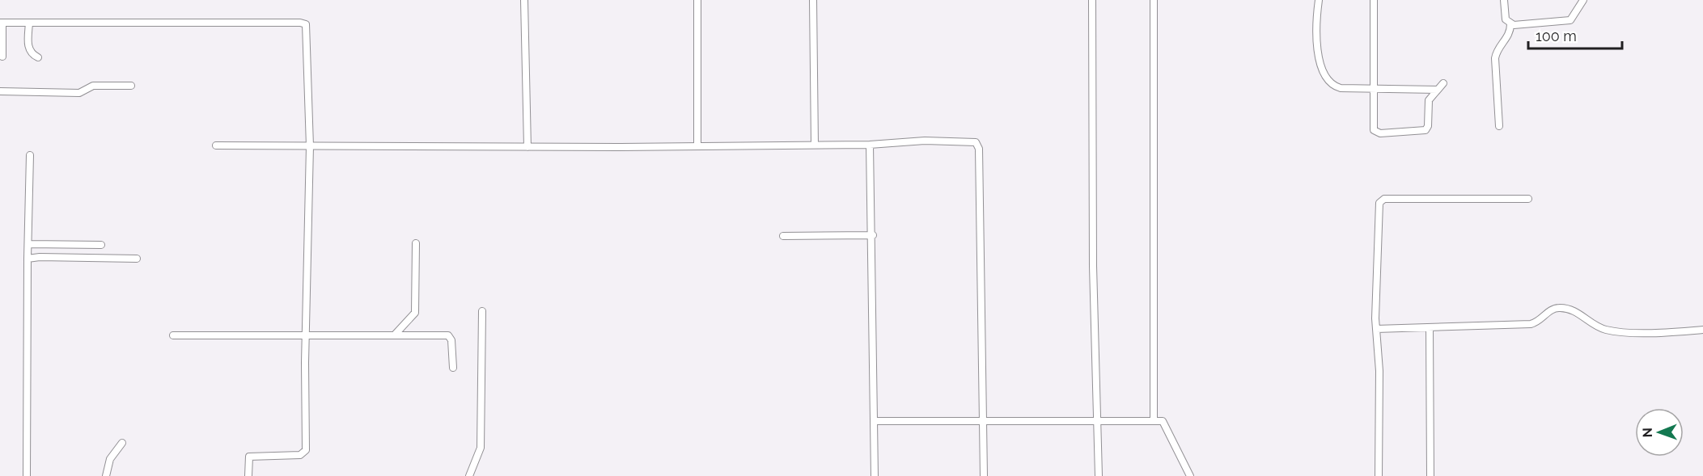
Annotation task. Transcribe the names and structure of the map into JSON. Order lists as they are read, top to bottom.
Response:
{
  "scale_bar": "100 m",
  "north": "left"
}
